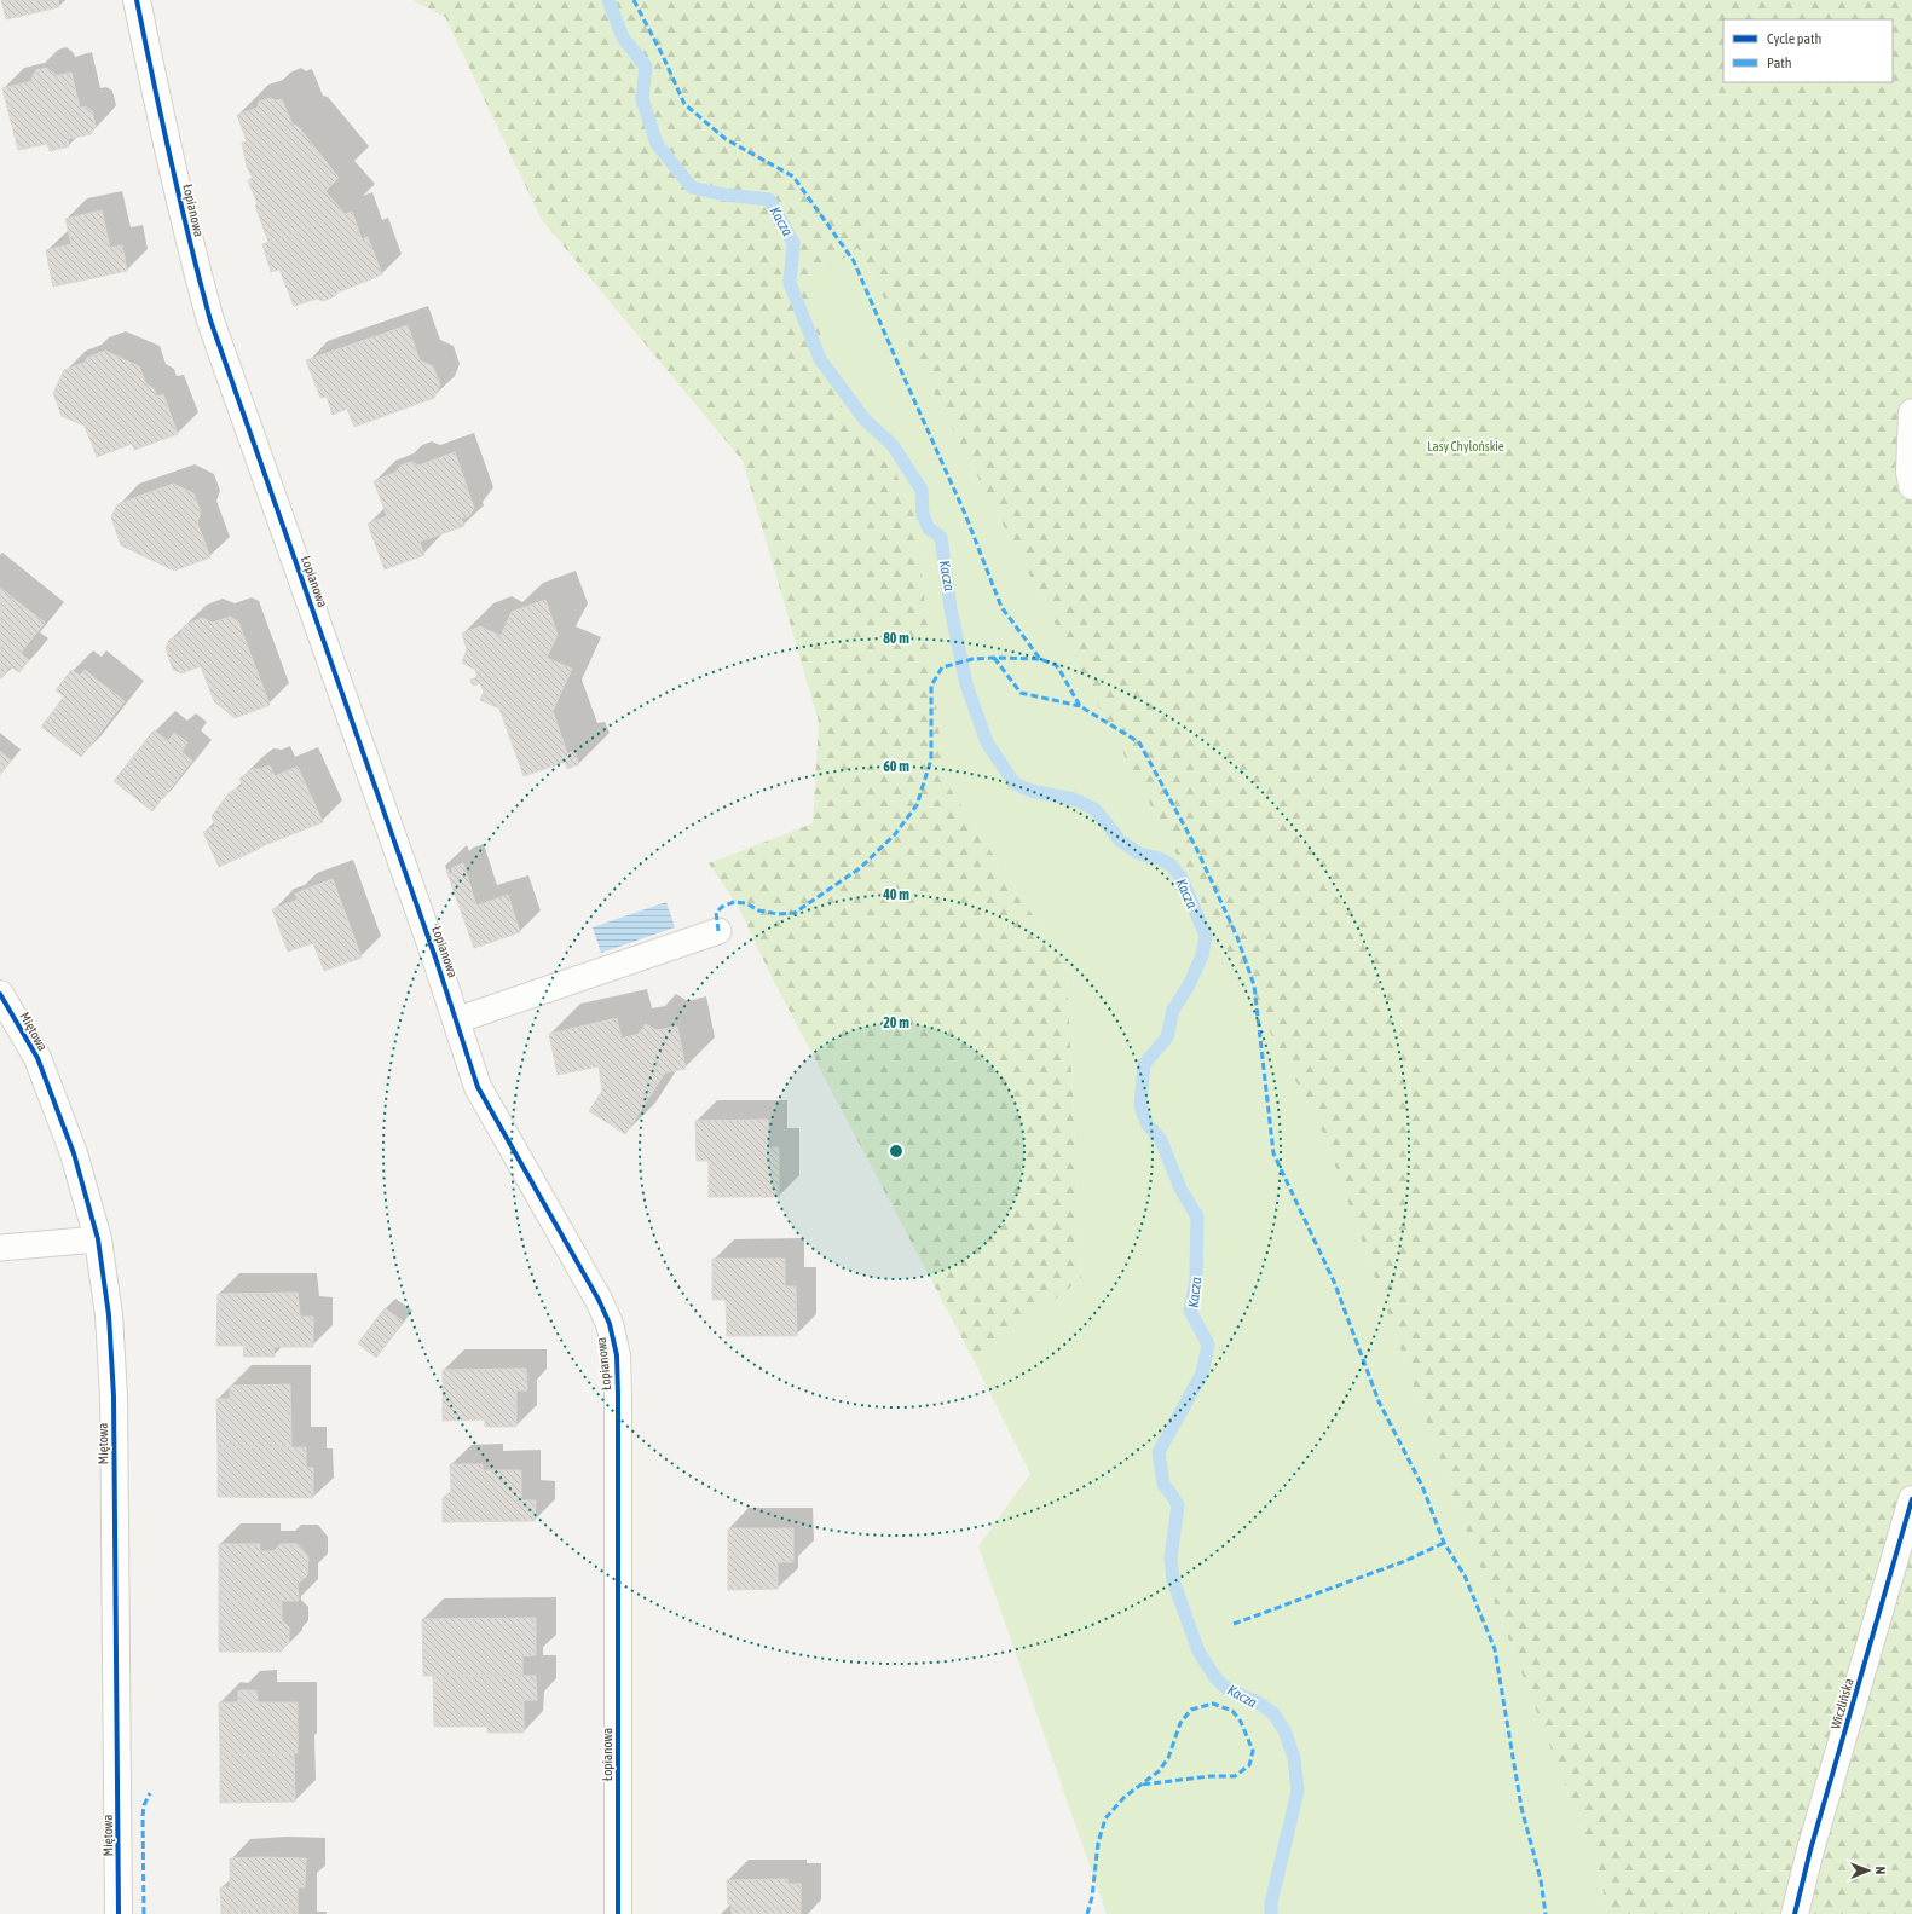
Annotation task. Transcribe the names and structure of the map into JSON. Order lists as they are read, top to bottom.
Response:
{
  "streets": {
    "street": ["Łopianowa", "Miętowa", "Wiczlińska"]
  },
  "water": ["Kacza"],
  "parks": ["Lasy Chylońskie"],
  "legend": ["Cycle path", "Path"],
  "north": "right",
  "rings": [
    "80 m",
    "60 m",
    "40 m",
    "20 m"
  ]
}
